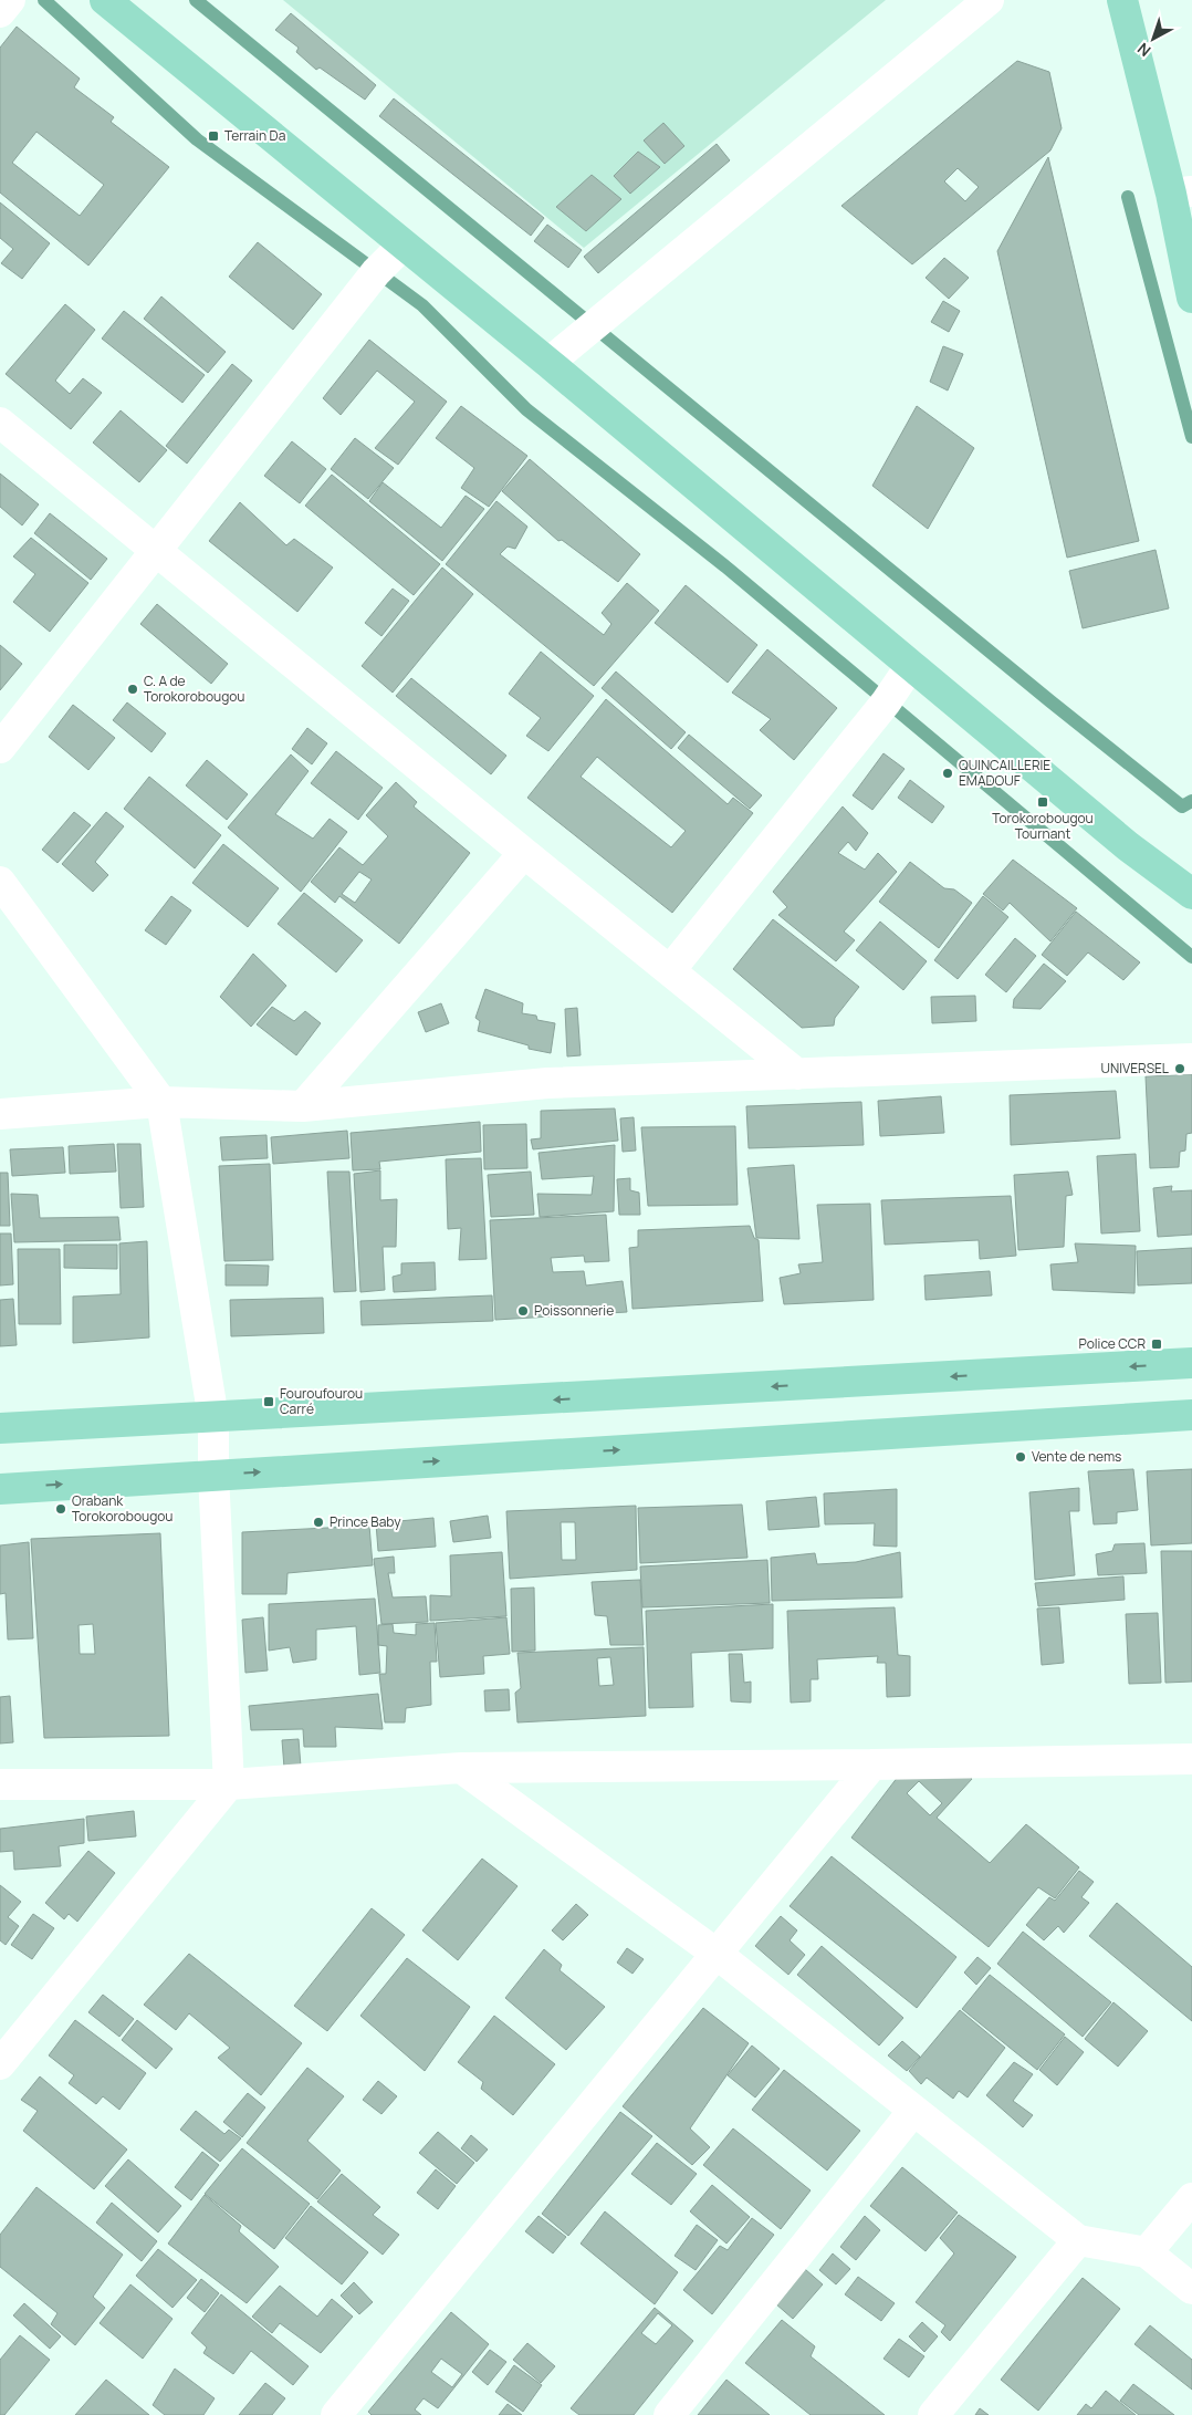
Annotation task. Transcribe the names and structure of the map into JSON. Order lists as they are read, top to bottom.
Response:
{
  "places": {
    "transit": [
      "Terrain Da",
      "Torokorobougou Tournant",
      "Police CCR",
      "Fouroufourou Carré"
    ],
    "other": [
      "C. A de Torokorobougou",
      "QUINCAILLERIE EMADOUF",
      "UNIVERSEL",
      "Poissonnerie",
      "Vente de nems",
      "Orabank Torokorobougou",
      "Prince Baby"
    ]
  },
  "north": "bottom left"
}
